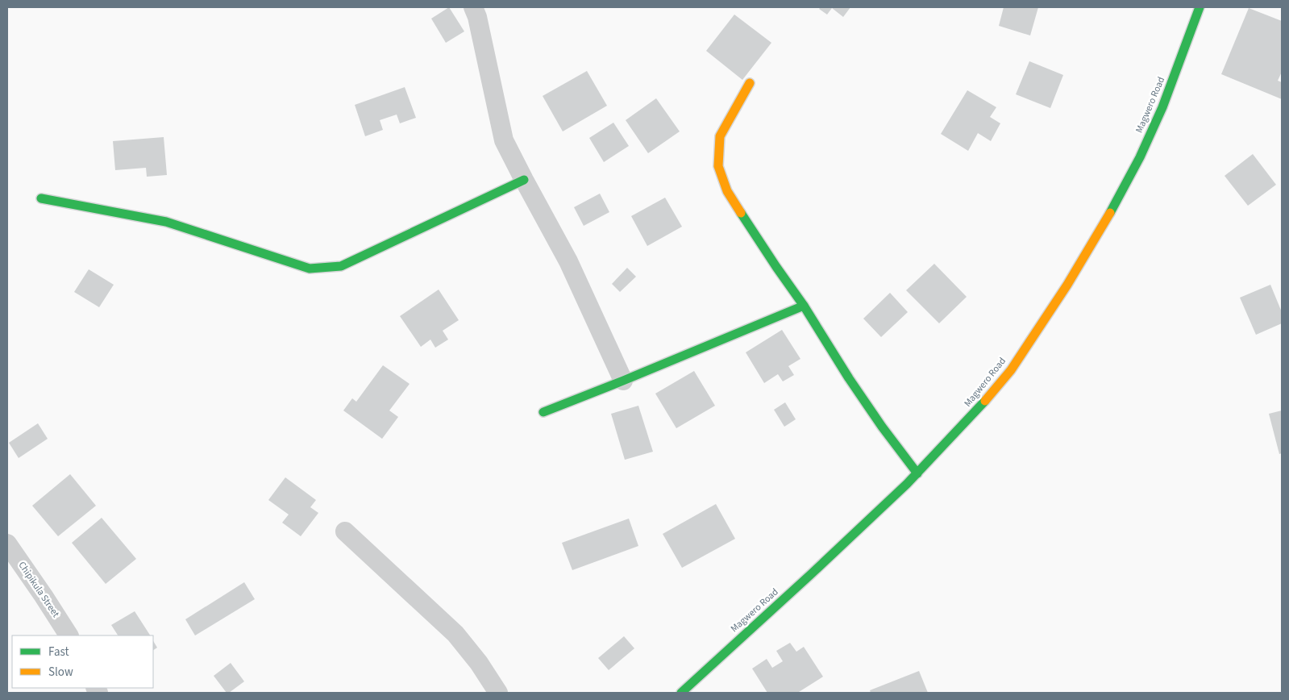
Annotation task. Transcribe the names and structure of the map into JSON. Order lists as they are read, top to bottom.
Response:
{
  "streets": {
    "street": ["Magwero Road", "Chipikula Street"]
  },
  "legend": ["Fast", "Slow"]
}
